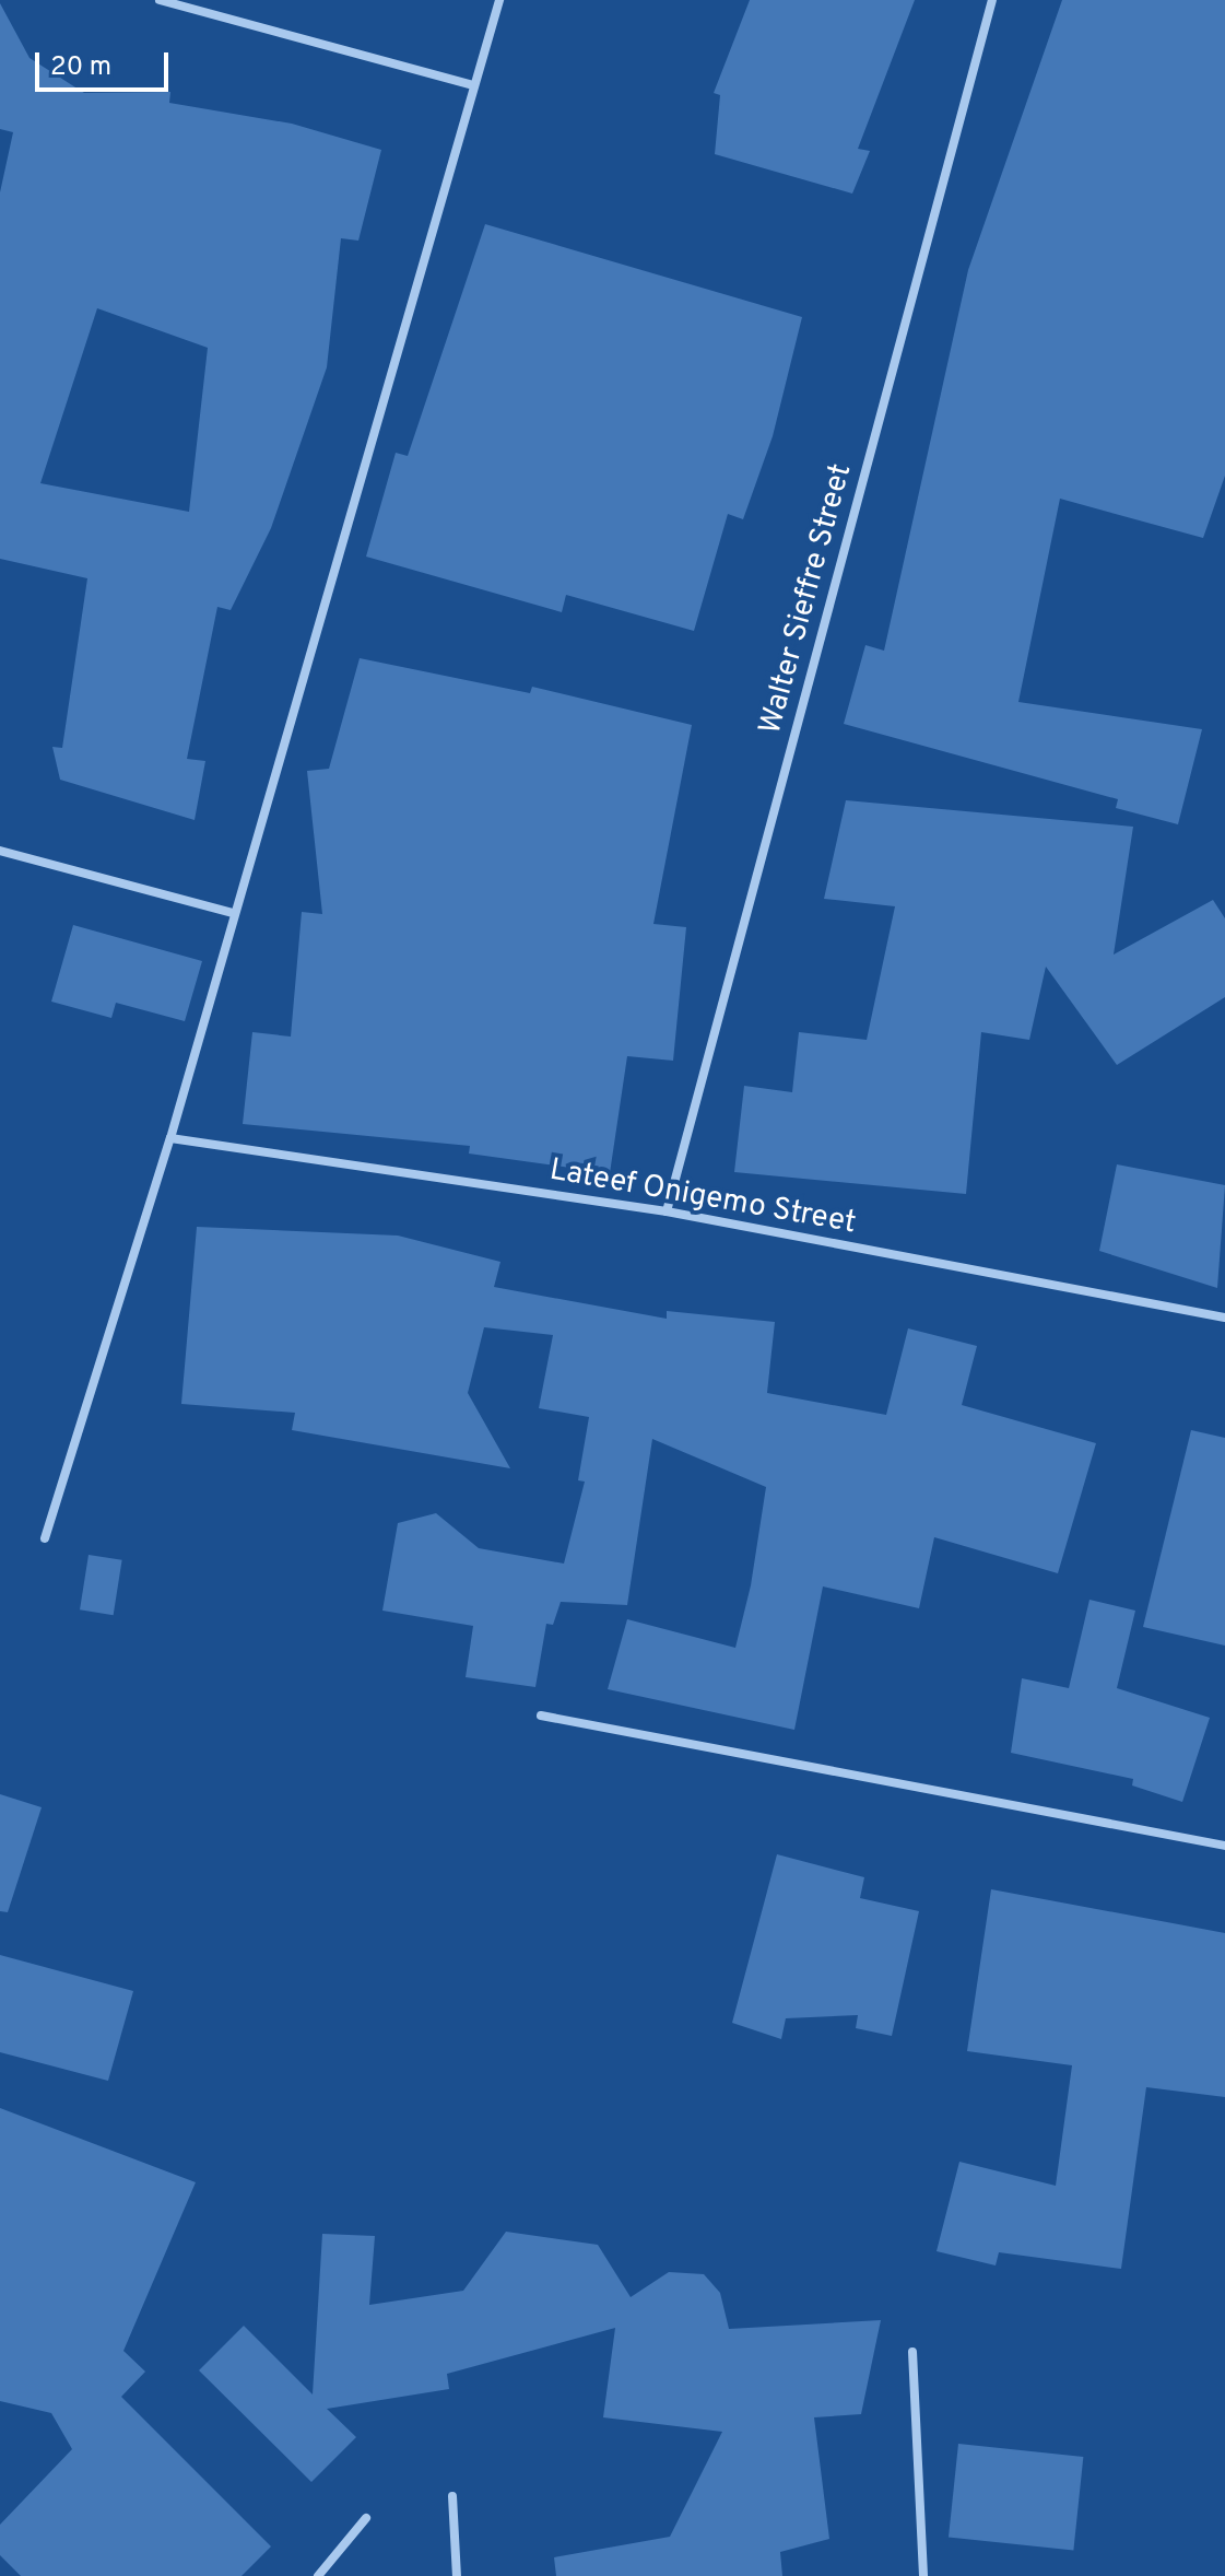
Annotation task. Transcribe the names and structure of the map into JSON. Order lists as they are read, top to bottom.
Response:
{
  "streets": {
    "street": ["Walter Sieffre Street", "Lateef Onigemo Street"]
  },
  "crossings": [
    ["Walter Sieffre Street", "Lateef Onigemo Street"]
  ],
  "scale_bar": "20 m"
}
